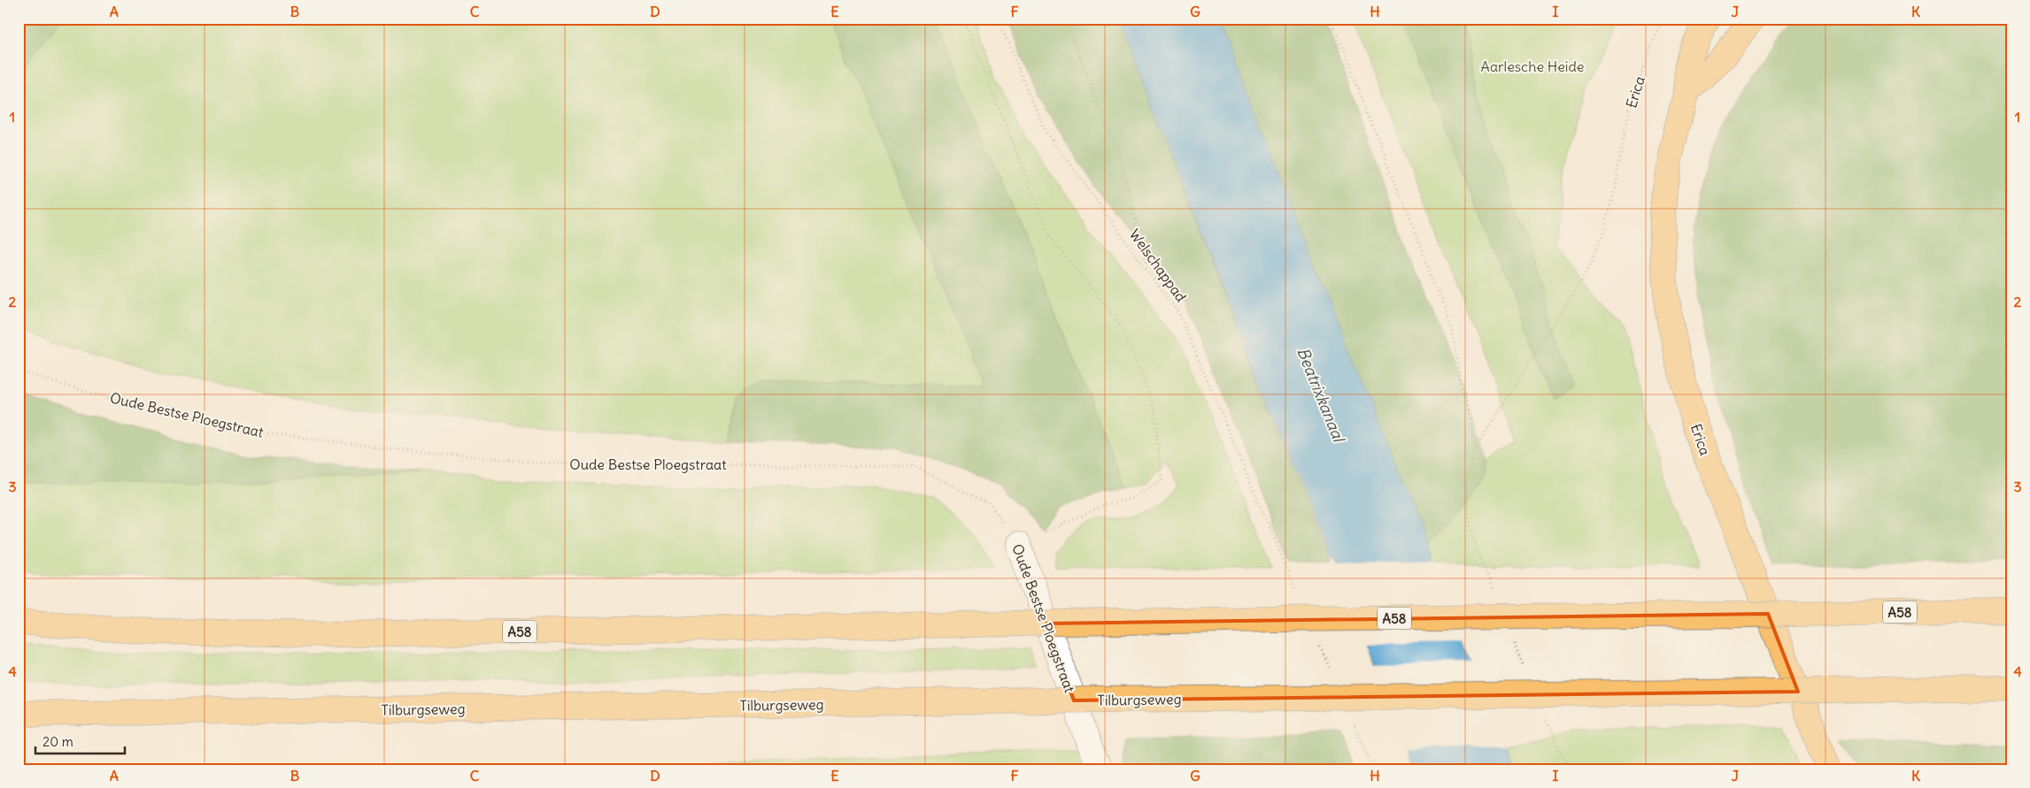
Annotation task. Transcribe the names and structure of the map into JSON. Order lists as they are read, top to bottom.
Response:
{
  "streets": {
    "main road": ["Erica", "A58", "Tilburgseweg"],
    "street": ["Oude Bestse Ploegstraat"],
    "path": ["Welschappad"]
  },
  "water": ["Beatrixkanaal"],
  "parks": ["Aarlesche Heide"],
  "scale_bar": "20 m",
  "grid": {
    "columns": [
      "A",
      "B",
      "C",
      "D",
      "E",
      "F",
      "G",
      "H",
      "I",
      "J",
      "K"
    ],
    "rows": [
      "1",
      "2",
      "3",
      "4"
    ]
  }
}
